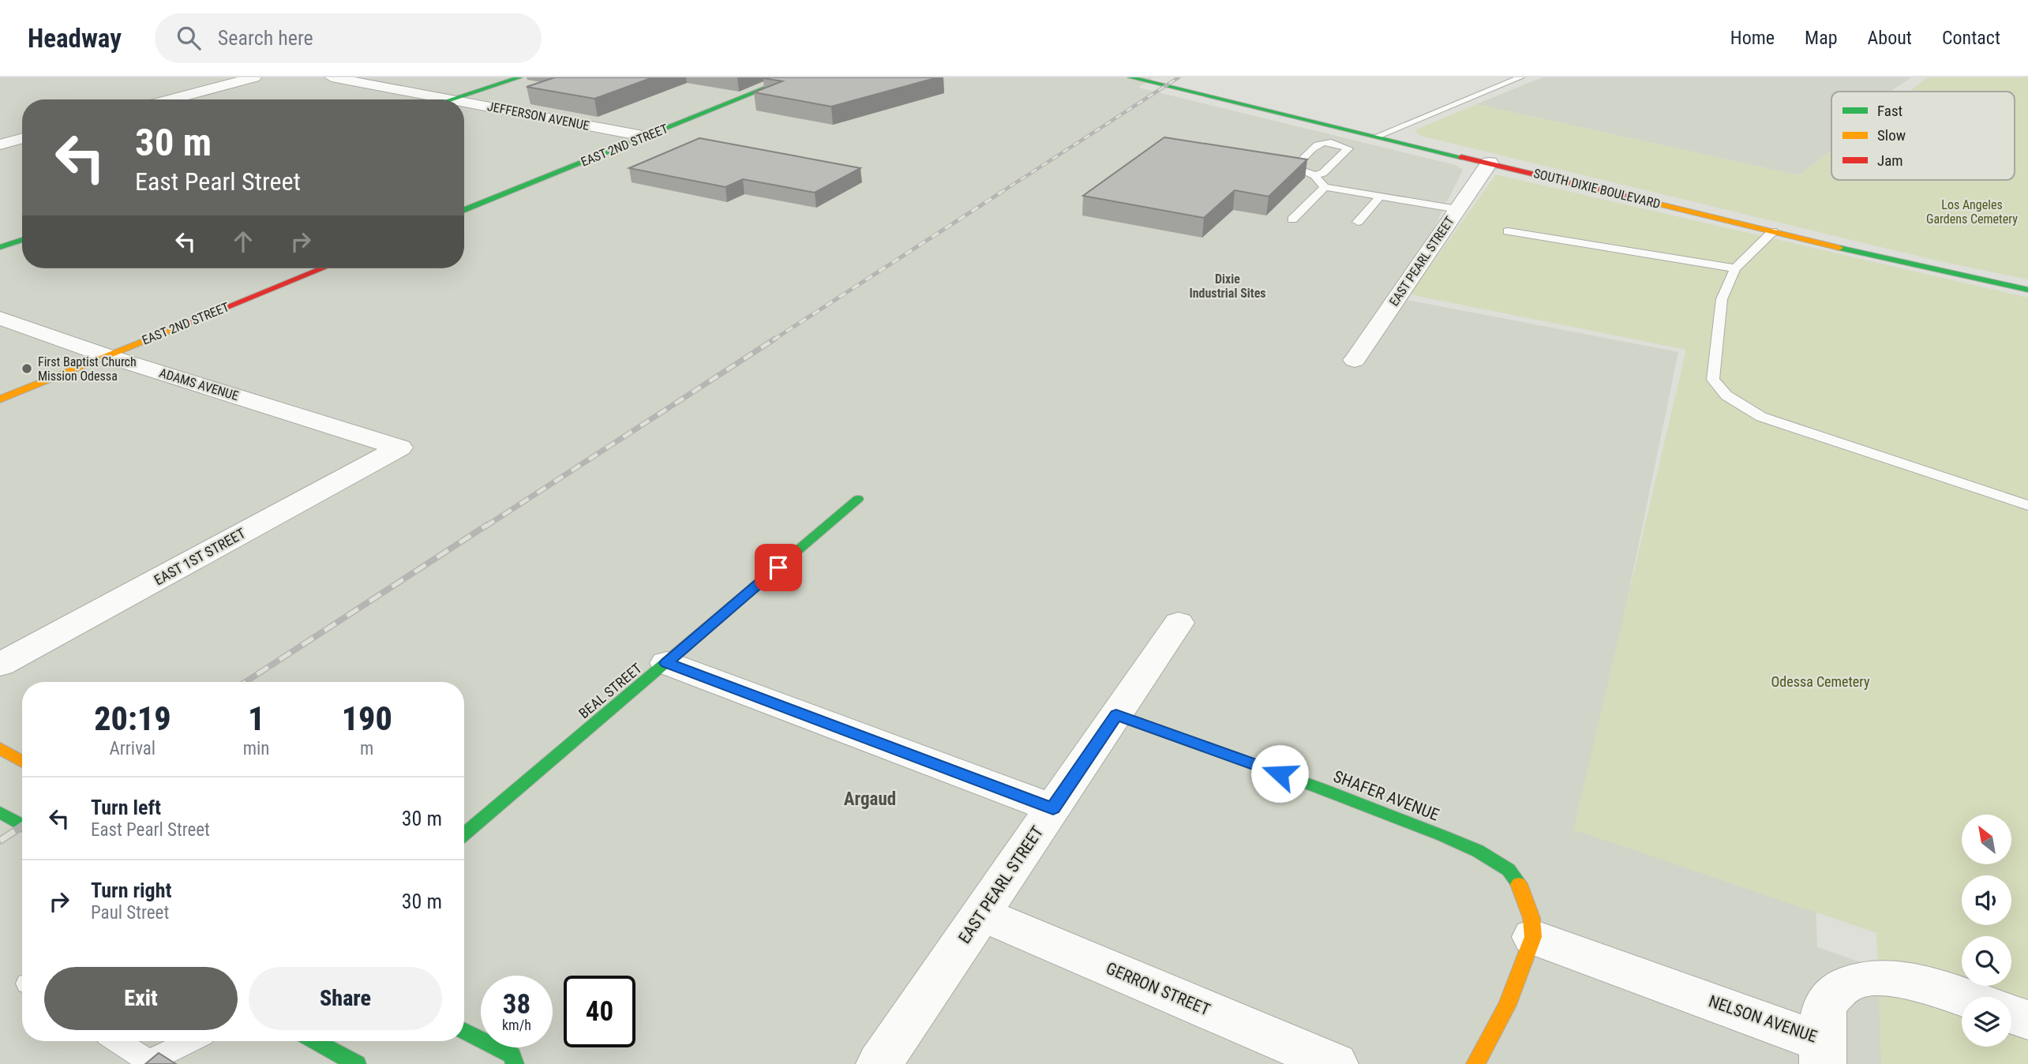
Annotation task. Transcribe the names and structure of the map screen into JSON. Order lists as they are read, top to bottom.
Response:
{
  "streets": {
    "main road": [
      "EAST 2ND STREET",
      "SOUTH DIXIE BOULEVARD",
      "BEAL STREET",
      "SHAFER AVENUE"
    ],
    "street": [
      "JEFFERSON AVENUE",
      "EAST PEARL STREET",
      "ADAMS AVENUE",
      "EAST 1ST STREET",
      "GERRON STREET",
      "NELSON AVENUE"
    ]
  },
  "crossings": [
    ["JEFFERSON AVENUE", "EAST 2ND STREET"],
    ["EAST 2ND STREET", "ADAMS AVENUE"],
    ["SOUTH DIXIE BOULEVARD", "EAST PEARL STREET"],
    ["EAST PEARL STREET", "SHAFER AVENUE"],
    ["EAST PEARL STREET", "GERRON STREET"],
    ["ADAMS AVENUE", "EAST 1ST STREET"],
    ["SHAFER AVENUE", "NELSON AVENUE"]
  ],
  "districts": ["Dixie Industrial Sites", "Argaud"],
  "parks": ["Los Angeles Gardens Cemetery", "Odessa Cemetery"],
  "places": ["First Baptist Church Mission Odessa"],
  "legend": ["Fast", "Slow", "Jam"],
  "north": "top left",
  "page": {
    "header": "Headway",
    "search": "Search here",
    "nav": [
      "Home",
      "Map",
      "About",
      "Contact"
    ],
    "turn": ["30 m", "East Pearl Street"],
    "eta": [
      "20:19",
      "Arrival",
      "1",
      "min",
      "190",
      "m"
    ],
    "list": [
      {
        "name": "Turn left",
        "note": "East Pearl Street",
        "value": "30 m"
      },
      {
        "name": "Turn right",
        "note": "Paul Street",
        "value": "30 m"
      }
    ],
    "buttons": ["Exit", "Share"],
    "speed": "38 km/h",
    "limit": "40"
  }
}
